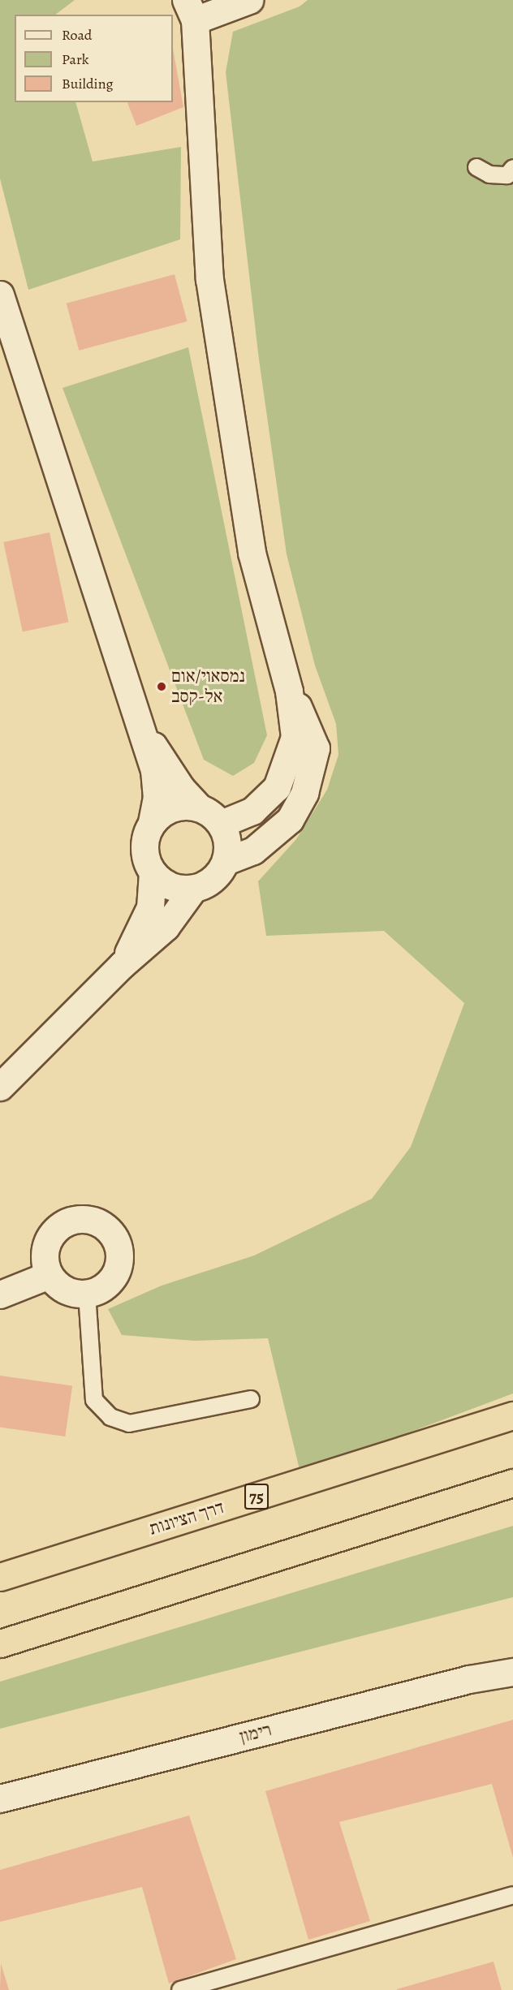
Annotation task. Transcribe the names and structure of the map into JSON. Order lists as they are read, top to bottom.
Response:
{
  "streets": {
    "highway": ["75", "דרך הציונות"],
    "street": ["רימון"]
  },
  "places": ["נמסאוי/אום אל-קסב"],
  "legend": ["Road", "Park", "Building"]
}
